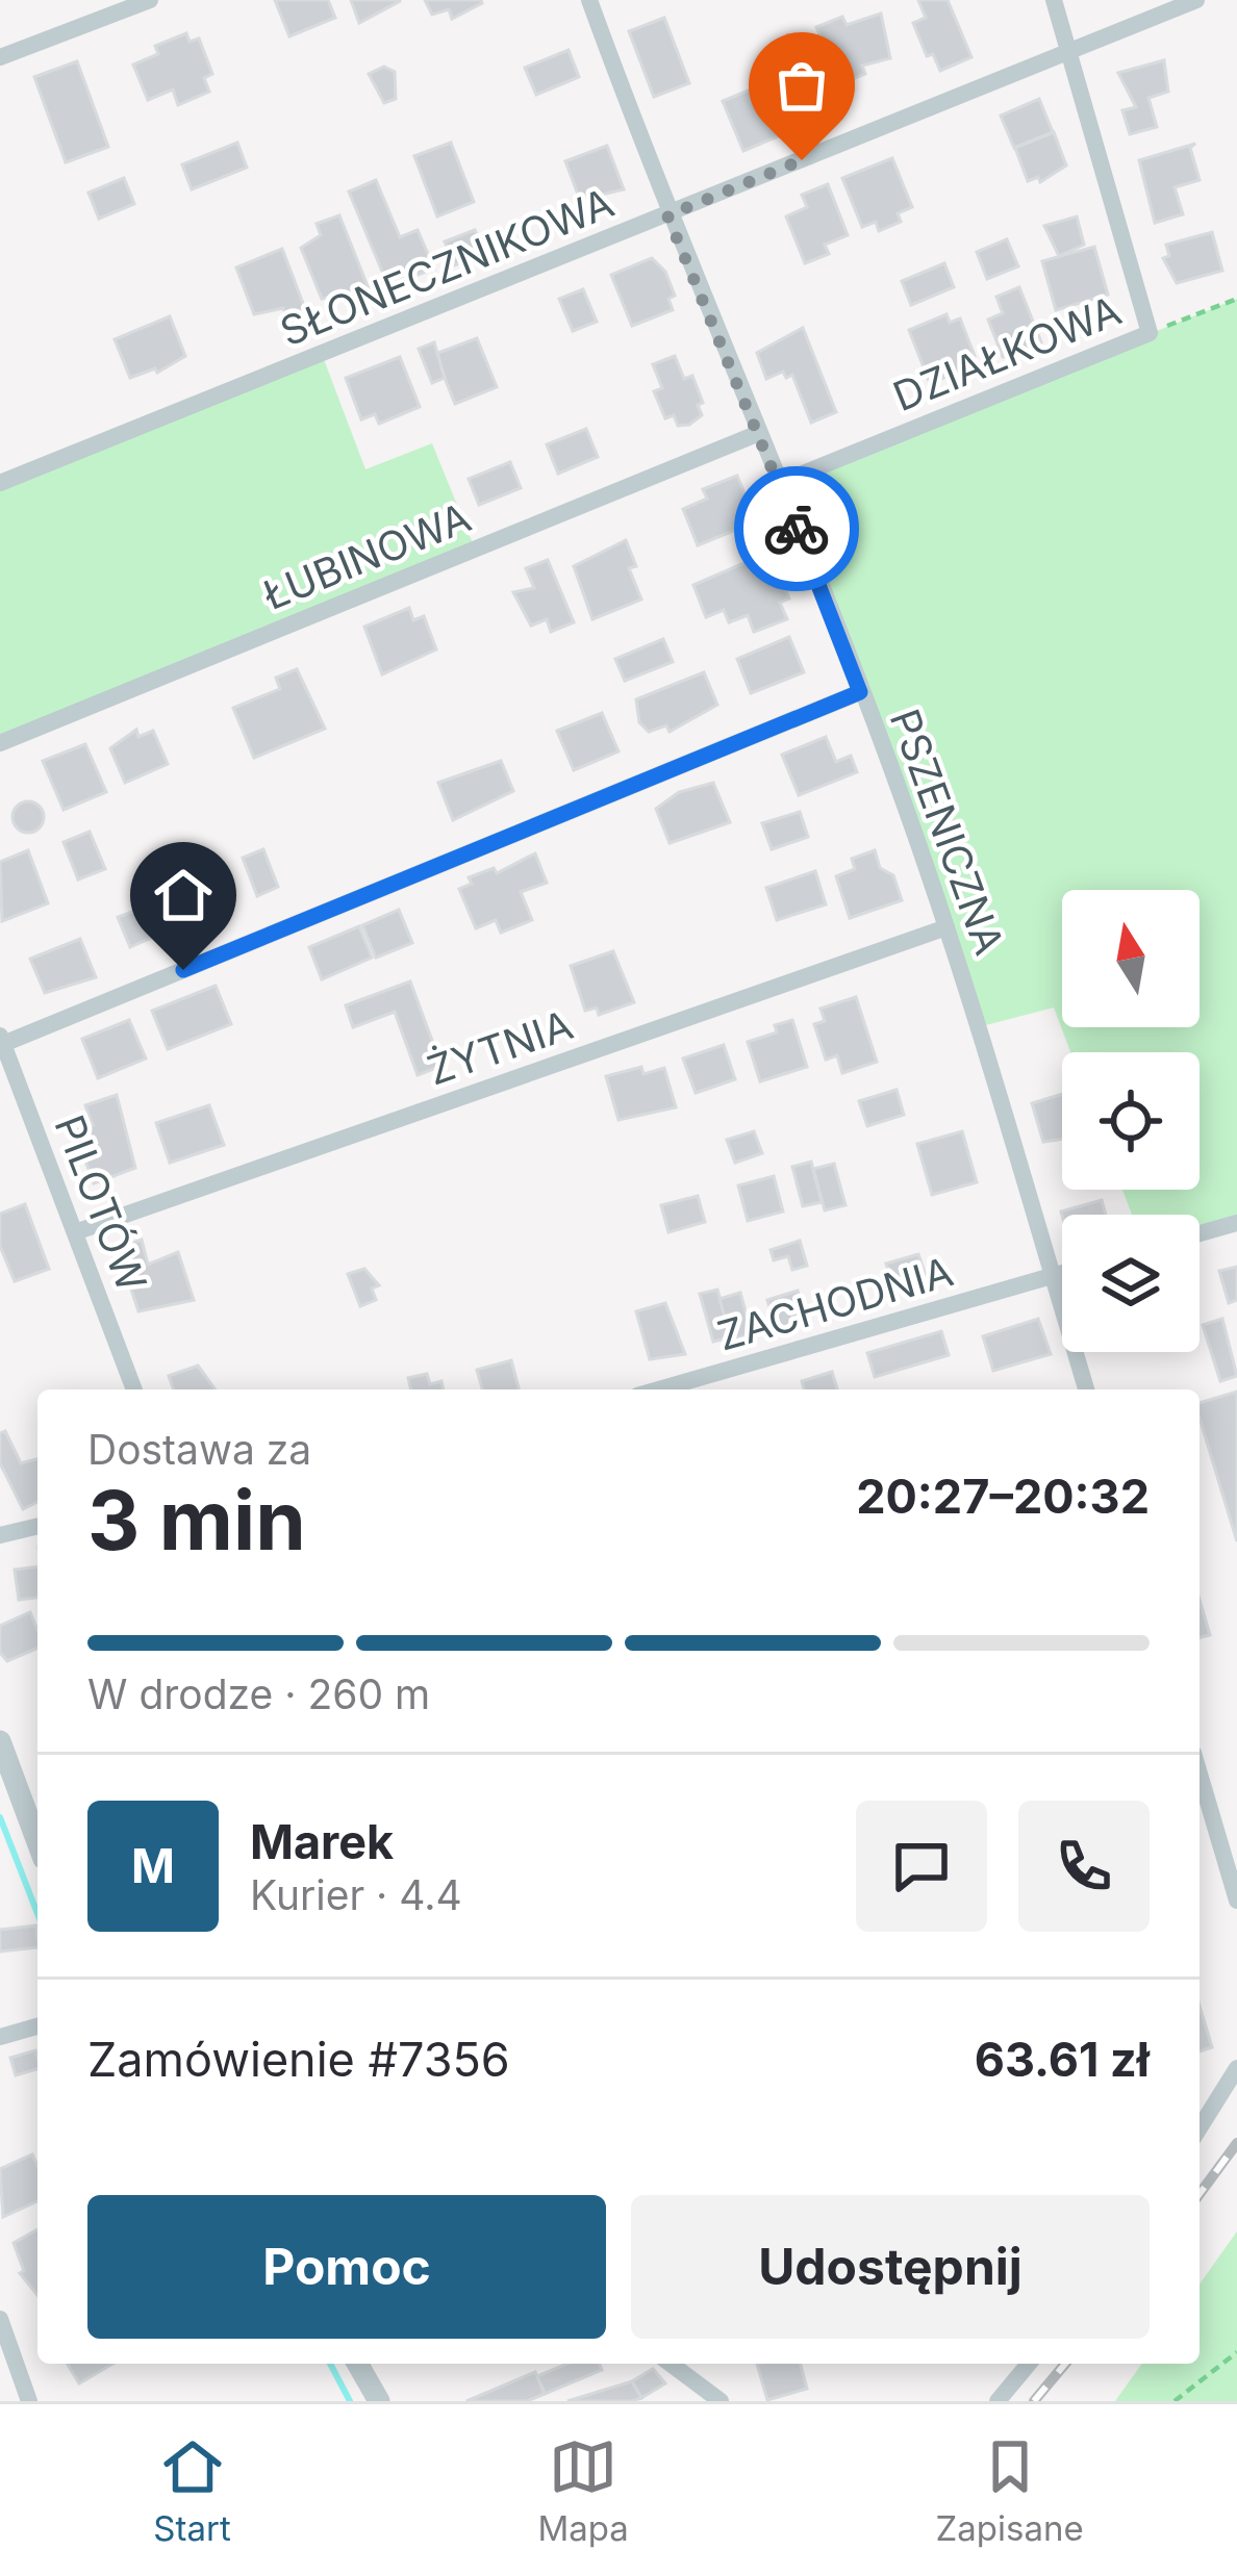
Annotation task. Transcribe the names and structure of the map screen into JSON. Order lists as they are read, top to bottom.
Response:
{
  "streets": {
    "street": [
      "SŁONECZNIKOWA",
      "DZIAŁKOWA",
      "ŁUBINOWA",
      "PSZENICZNA",
      "ŻYTNIA",
      "PILOTÓW",
      "ZACHODNIA"
    ]
  },
  "crossings": [
    ["SŁONECZNIKOWA", "DZIAŁKOWA"],
    ["SŁONECZNIKOWA", "PSZENICZNA"],
    ["DZIAŁKOWA", "PSZENICZNA"],
    ["ŁUBINOWA", "PSZENICZNA"],
    ["PSZENICZNA", "ŻYTNIA"],
    ["PSZENICZNA", "ZACHODNIA"],
    ["ŻYTNIA", "PILOTÓW"]
  ],
  "north": "top",
  "page": {
    "heading": ["3 min", "Dostawa za", "20:27–20:32"],
    "panel": [
      "Marek",
      "Kurier · 4.4",
      "Zamówienie #7356",
      "63.61 zł"
    ],
    "bar": "W drodze · 260 m",
    "round": "M",
    "buttons": ["Pomoc", "Udostępnij"],
    "tabs": ["Start", "Mapa", "Zapisane"]
  }
}
